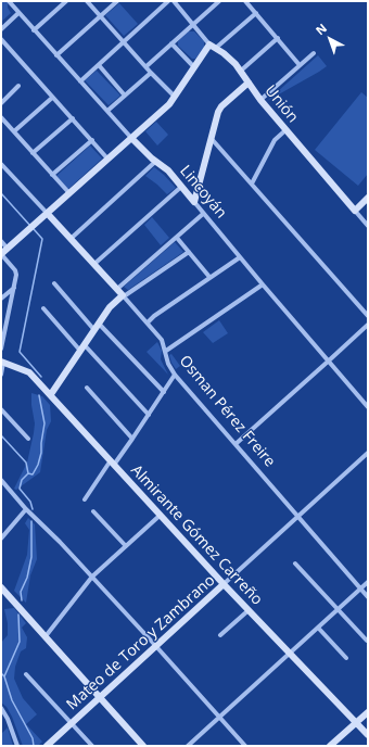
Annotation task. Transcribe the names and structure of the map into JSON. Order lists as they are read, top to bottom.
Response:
{
  "streets": {
    "street": [
      "Unión",
      "Lincoyán",
      "Osman Pérez Freire",
      "Almirante Gómez Carreño",
      "Mateo de Toro y Zambrano"
    ]
  },
  "crossings": [
    ["Osman Pérez Freire", "Mateo de Toro y Zambrano"],
    ["Almirante Gómez Carreño", "Mateo de Toro y Zambrano"]
  ],
  "north": "top left"
}
